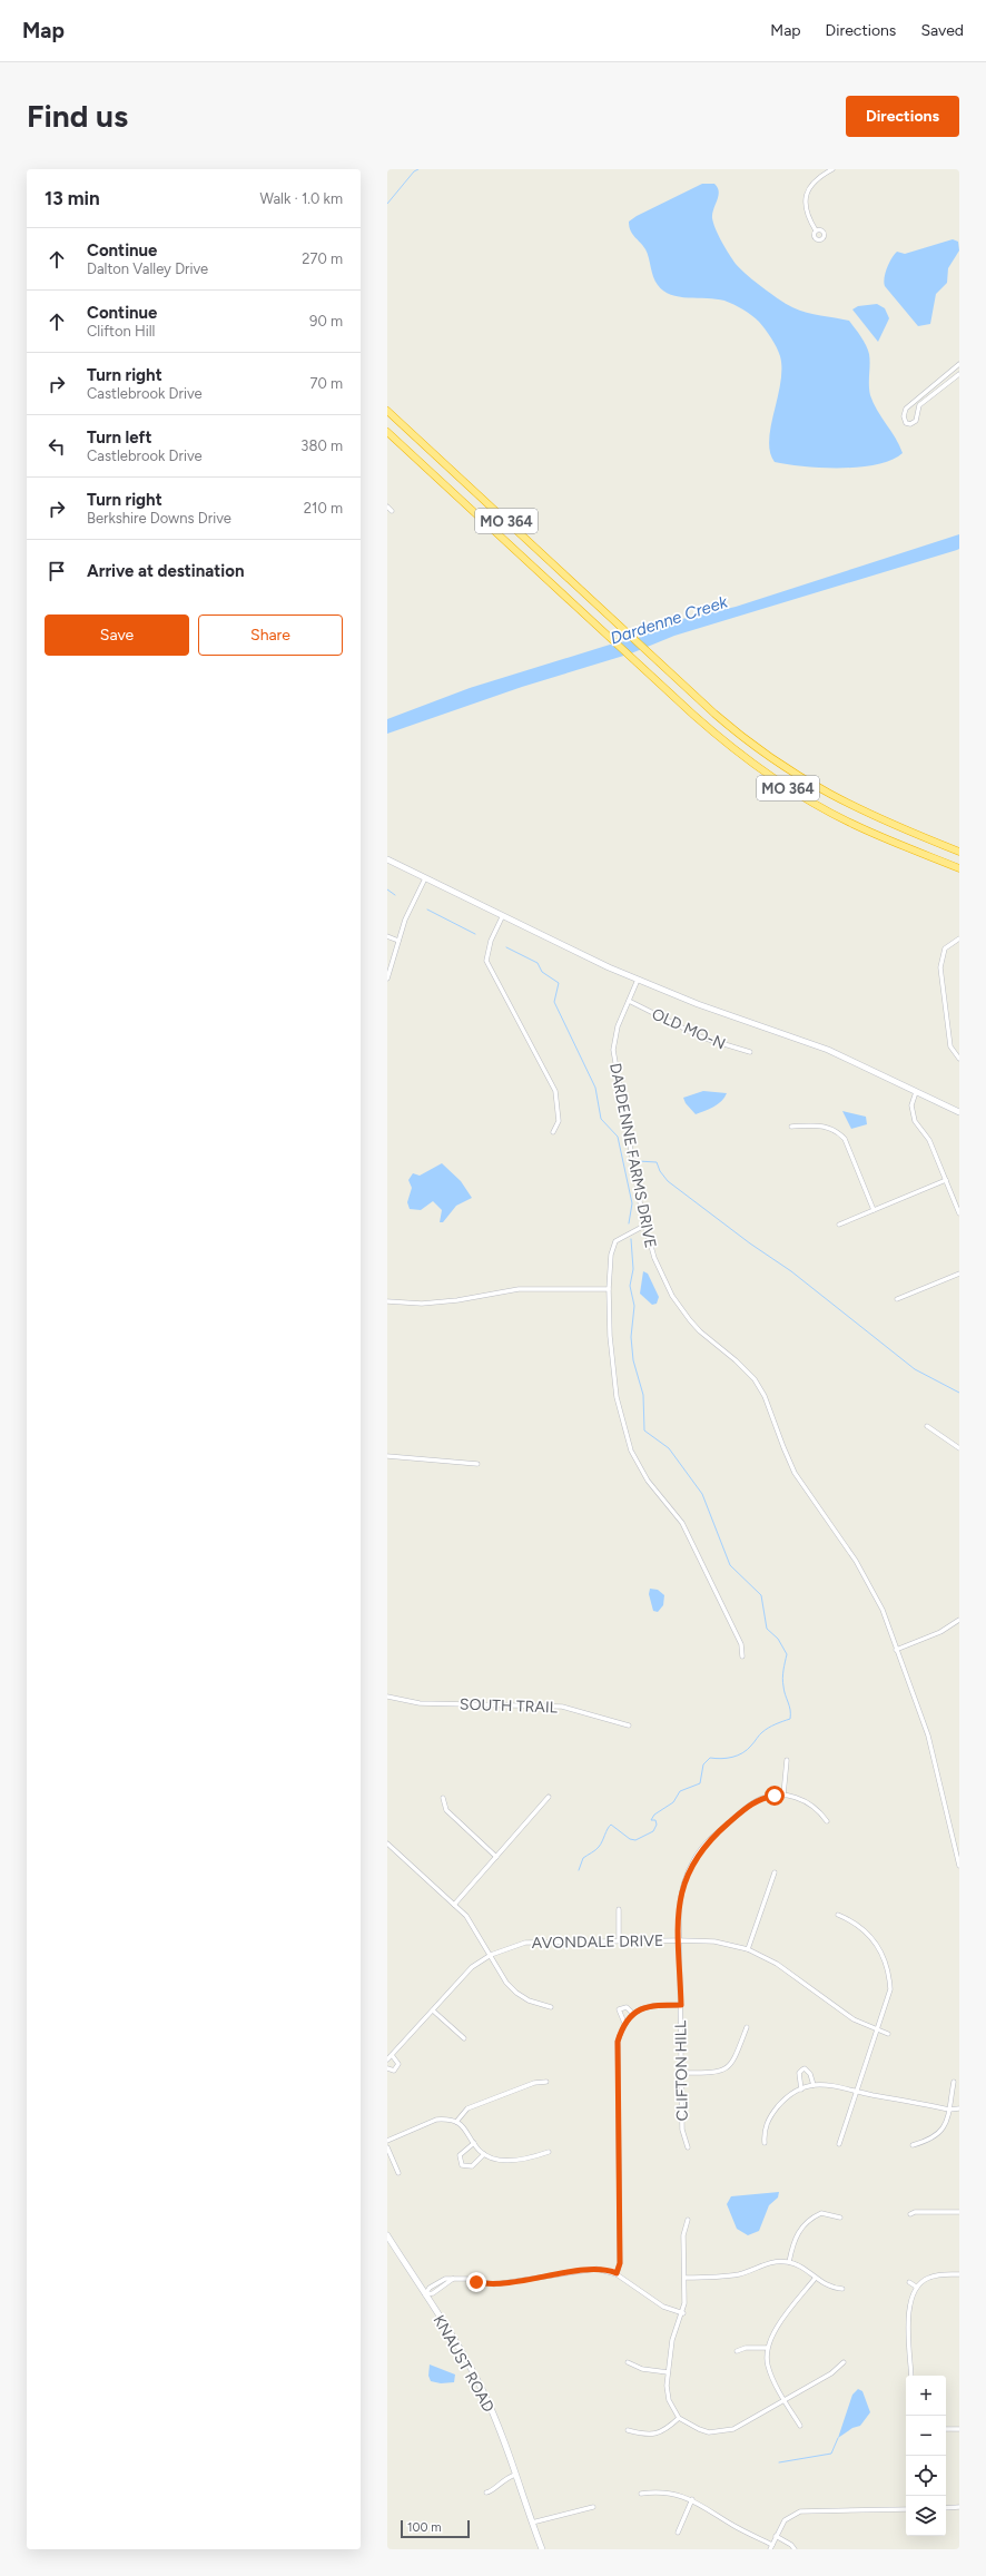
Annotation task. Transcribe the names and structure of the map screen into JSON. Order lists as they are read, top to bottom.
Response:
{
  "streets": {
    "highway": ["MO 364"],
    "main road": ["KNAUST ROAD"],
    "street": [
      "OLD MO-N",
      "DARDENNE FARMS DRIVE",
      "SOUTH TRAIL",
      "AVONDALE DRIVE",
      "CLIFTON HILL"
    ]
  },
  "crossings": [
    ["OLD MO-N", "DARDENNE FARMS DRIVE"],
    ["AVONDALE DRIVE", "CLIFTON HILL"]
  ],
  "water": ["Dardenne Creek"],
  "scale_bar": "100 m",
  "page": {
    "header": "Map",
    "nav": ["Map", "Directions", "Saved"],
    "buttons": [
      "Directions",
      ["Save", "Share"]
    ],
    "title": "Find us",
    "heading": ["13 min", "Walk · 1.0 km"],
    "list": [
      ["Continue", "Dalton Valley Drive", "270 m"],
      ["Continue", "Clifton Hill", "90 m"],
      ["Turn right", "Castlebrook Drive", "70 m"],
      ["Turn left", "Castlebrook Drive", "380 m"],
      ["Turn right", "Berkshire Downs Drive", "210 m"],
      "Arrive at destination"
    ],
    "map_buttons": ["+", "−"],
    "scale": "100 m"
  }
}
